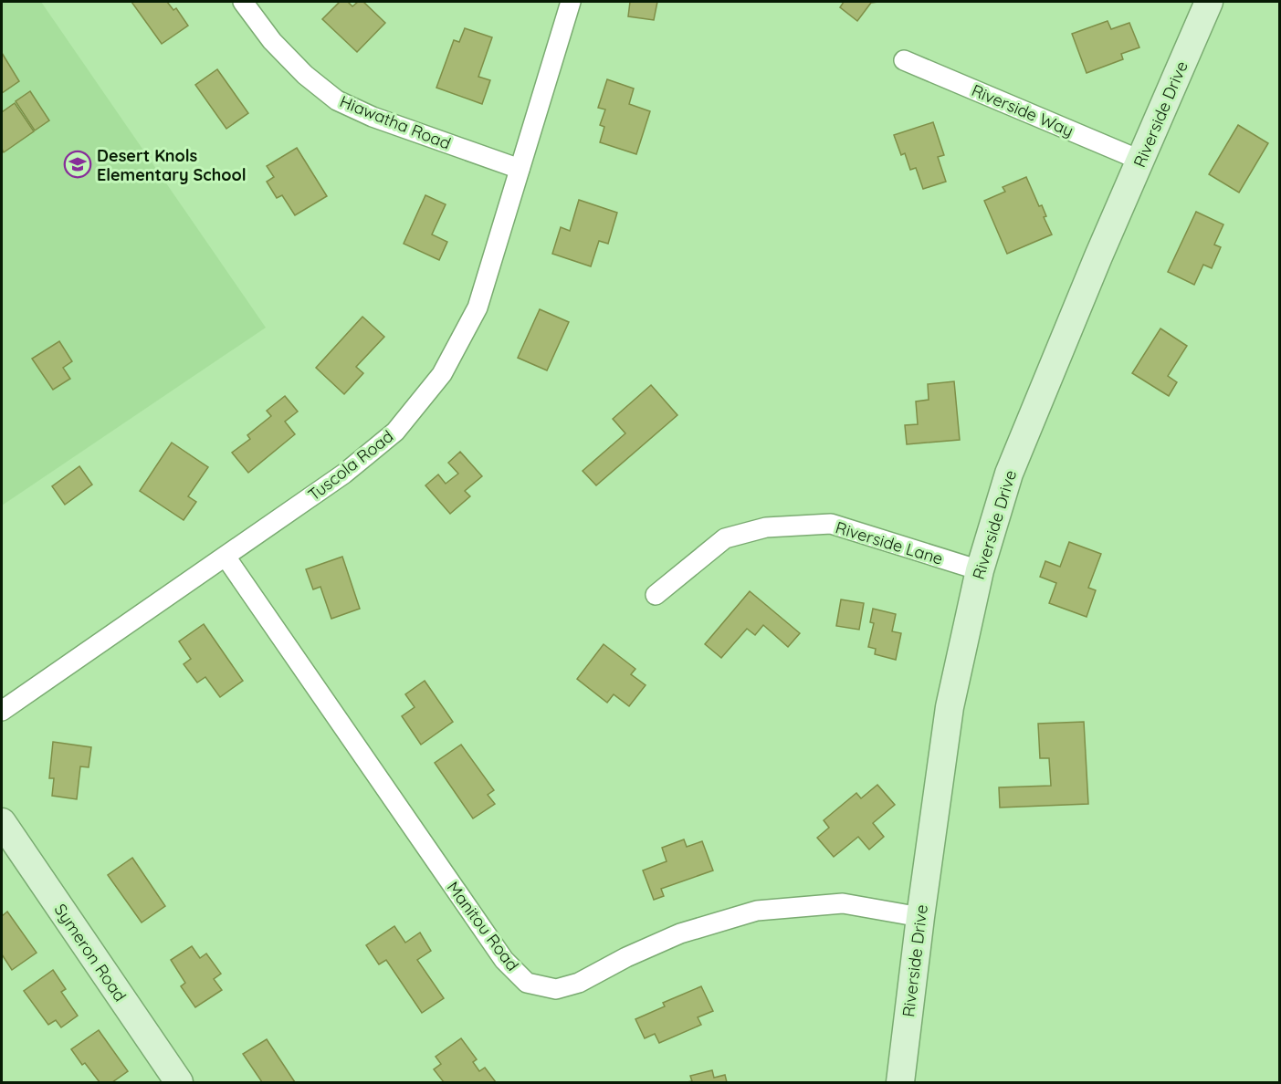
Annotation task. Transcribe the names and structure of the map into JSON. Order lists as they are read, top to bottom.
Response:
{
  "streets": {
    "street": [
      "Riverside Way",
      "Riverside Drive",
      "Hiawatha Road",
      "Tuscola Road",
      "Riverside Lane",
      "Manitou Road",
      "Symeron Road"
    ]
  },
  "crossings": [
    ["Riverside Way", "Riverside Drive"],
    ["Riverside Drive", "Riverside Lane"],
    ["Riverside Drive", "Manitou Road"],
    ["Hiawatha Road", "Tuscola Road"],
    ["Tuscola Road", "Manitou Road"]
  ],
  "places": {
    "school or university": ["Desert Knols Elementary School"]
  }
}
